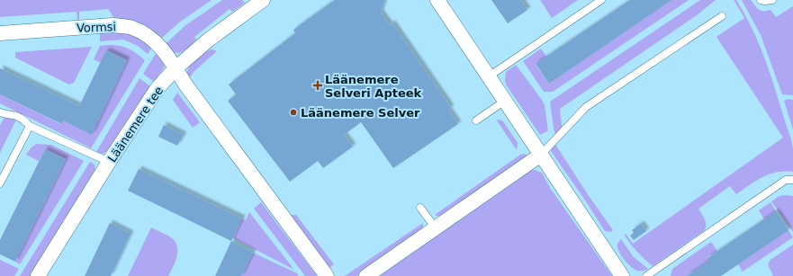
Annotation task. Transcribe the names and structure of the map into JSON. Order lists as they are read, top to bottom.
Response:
{
  "streets": {
    "street": ["Vormsi", "Läänemere tee"]
  },
  "crossings": [
    ["Vormsi", "Läänemere tee"]
  ],
  "places": {
    "health": ["Läänemere Selveri Apteek"],
    "other": ["Läänemere Selver"]
  }
}
